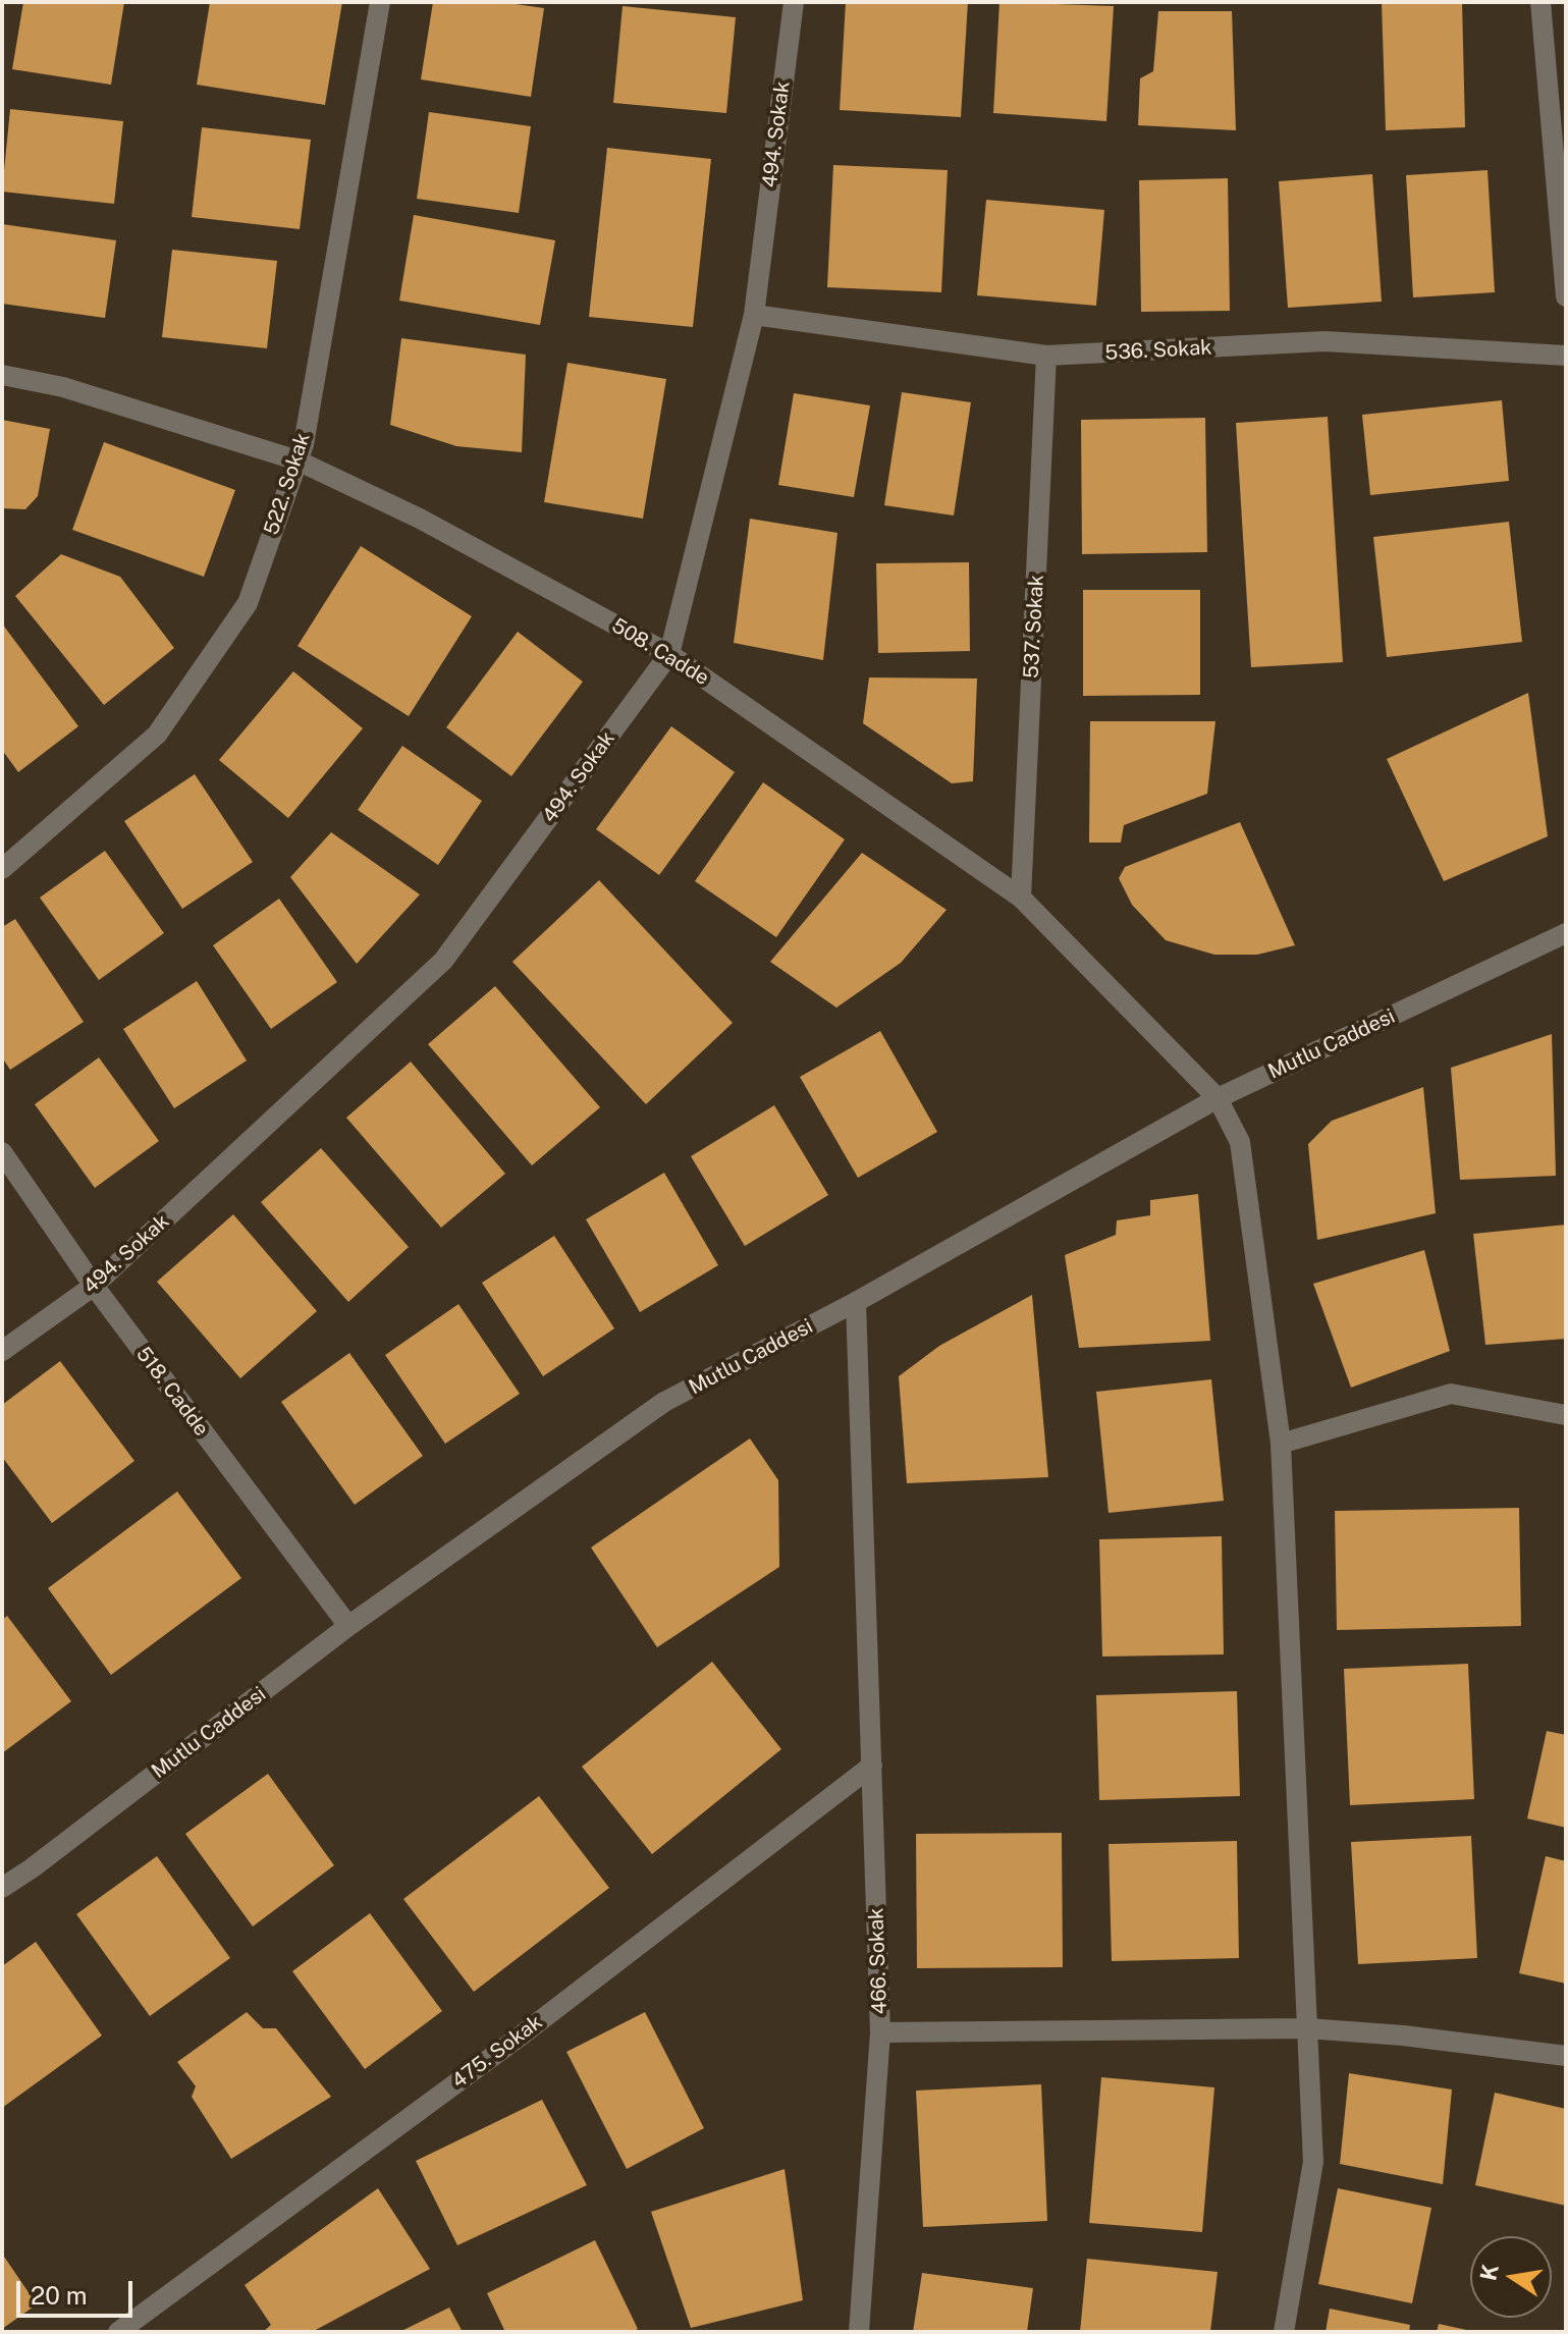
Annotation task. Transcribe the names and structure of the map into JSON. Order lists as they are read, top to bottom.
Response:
{
  "streets": {
    "street": [
      "494. Sokak",
      "536. Sokak",
      "522. Sokak",
      "537. Sokak",
      "508. Cadde",
      "Mutlu Caddesi",
      "518. Cadde",
      "466. Sokak",
      "475. Sokak"
    ]
  },
  "crossings": [
    ["494. Sokak", "536. Sokak"],
    ["494. Sokak", "508. Cadde"],
    ["494. Sokak", "518. Cadde"],
    ["536. Sokak", "537. Sokak"],
    ["522. Sokak", "508. Cadde"],
    ["537. Sokak", "508. Cadde"],
    ["508. Cadde", "Mutlu Caddesi"],
    ["508. Cadde", "466. Sokak"],
    ["Mutlu Caddesi", "518. Cadde"],
    ["Mutlu Caddesi", "466. Sokak"],
    ["466. Sokak", "475. Sokak"]
  ],
  "scale_bar": "20 m",
  "north": "left"
}
